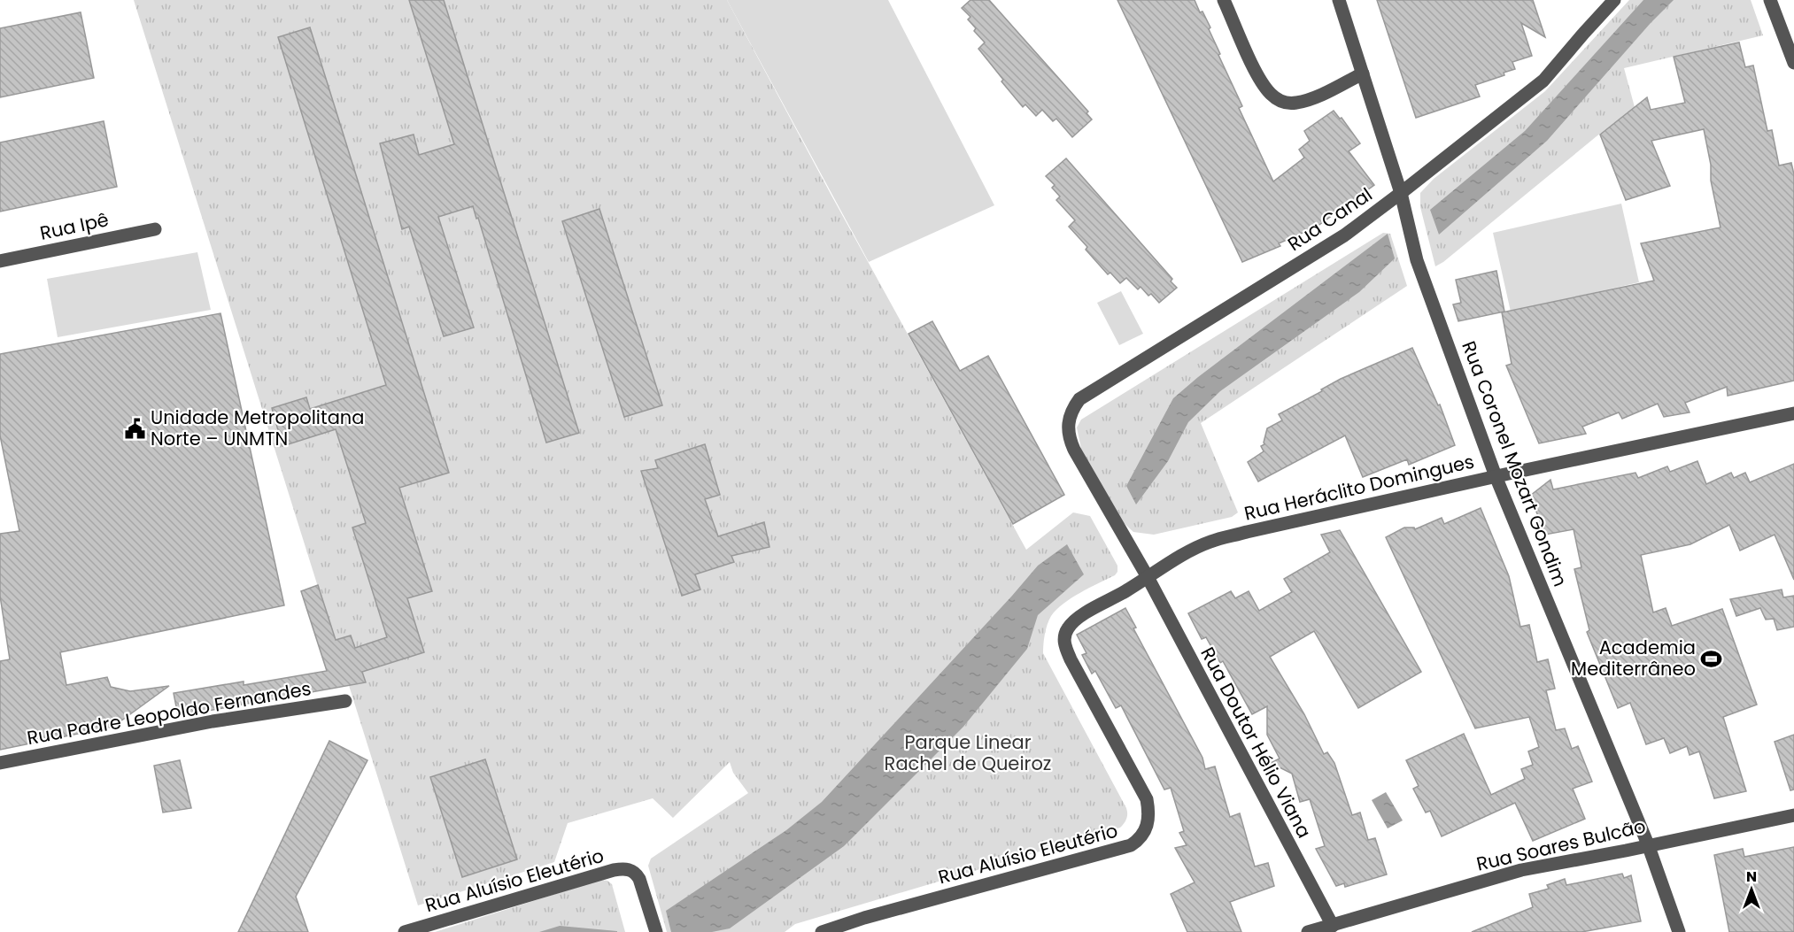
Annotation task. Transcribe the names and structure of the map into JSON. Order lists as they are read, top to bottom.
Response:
{
  "streets": {
    "street": [
      "Rua Canal",
      "Rua Ipê",
      "Rua Coronel Mozart Gondim",
      "Rua Heráclito Domingues",
      "Rua Padre Leopoldo Fernandes",
      "Rua Doutor Hélio Viana",
      "Rua Soares Bulcão",
      "Rua Aluísio Eleutério"
    ]
  },
  "crossings": [
    ["Rua Canal", "Rua Coronel Mozart Gondim"],
    ["Rua Canal", "Rua Heráclito Domingues"],
    ["Rua Canal", "Rua Doutor Hélio Viana"],
    ["Rua Canal", "Rua Aluísio Eleutério"],
    ["Rua Coronel Mozart Gondim", "Rua Heráclito Domingues"],
    ["Rua Coronel Mozart Gondim", "Rua Soares Bulcão"],
    ["Rua Heráclito Domingues", "Rua Doutor Hélio Viana"],
    ["Rua Heráclito Domingues", "Rua Aluísio Eleutério"],
    ["Rua Doutor Hélio Viana", "Rua Soares Bulcão"],
    ["Rua Doutor Hélio Viana", "Rua Aluísio Eleutério"]
  ],
  "parks": ["Parque Linear Rachel de Queiroz"],
  "places": {
    "public building": ["Unidade Metropolitana Norte – UNMTN"],
    "sports": ["Academia Mediterrâneo"]
  },
  "north": "top"
}
